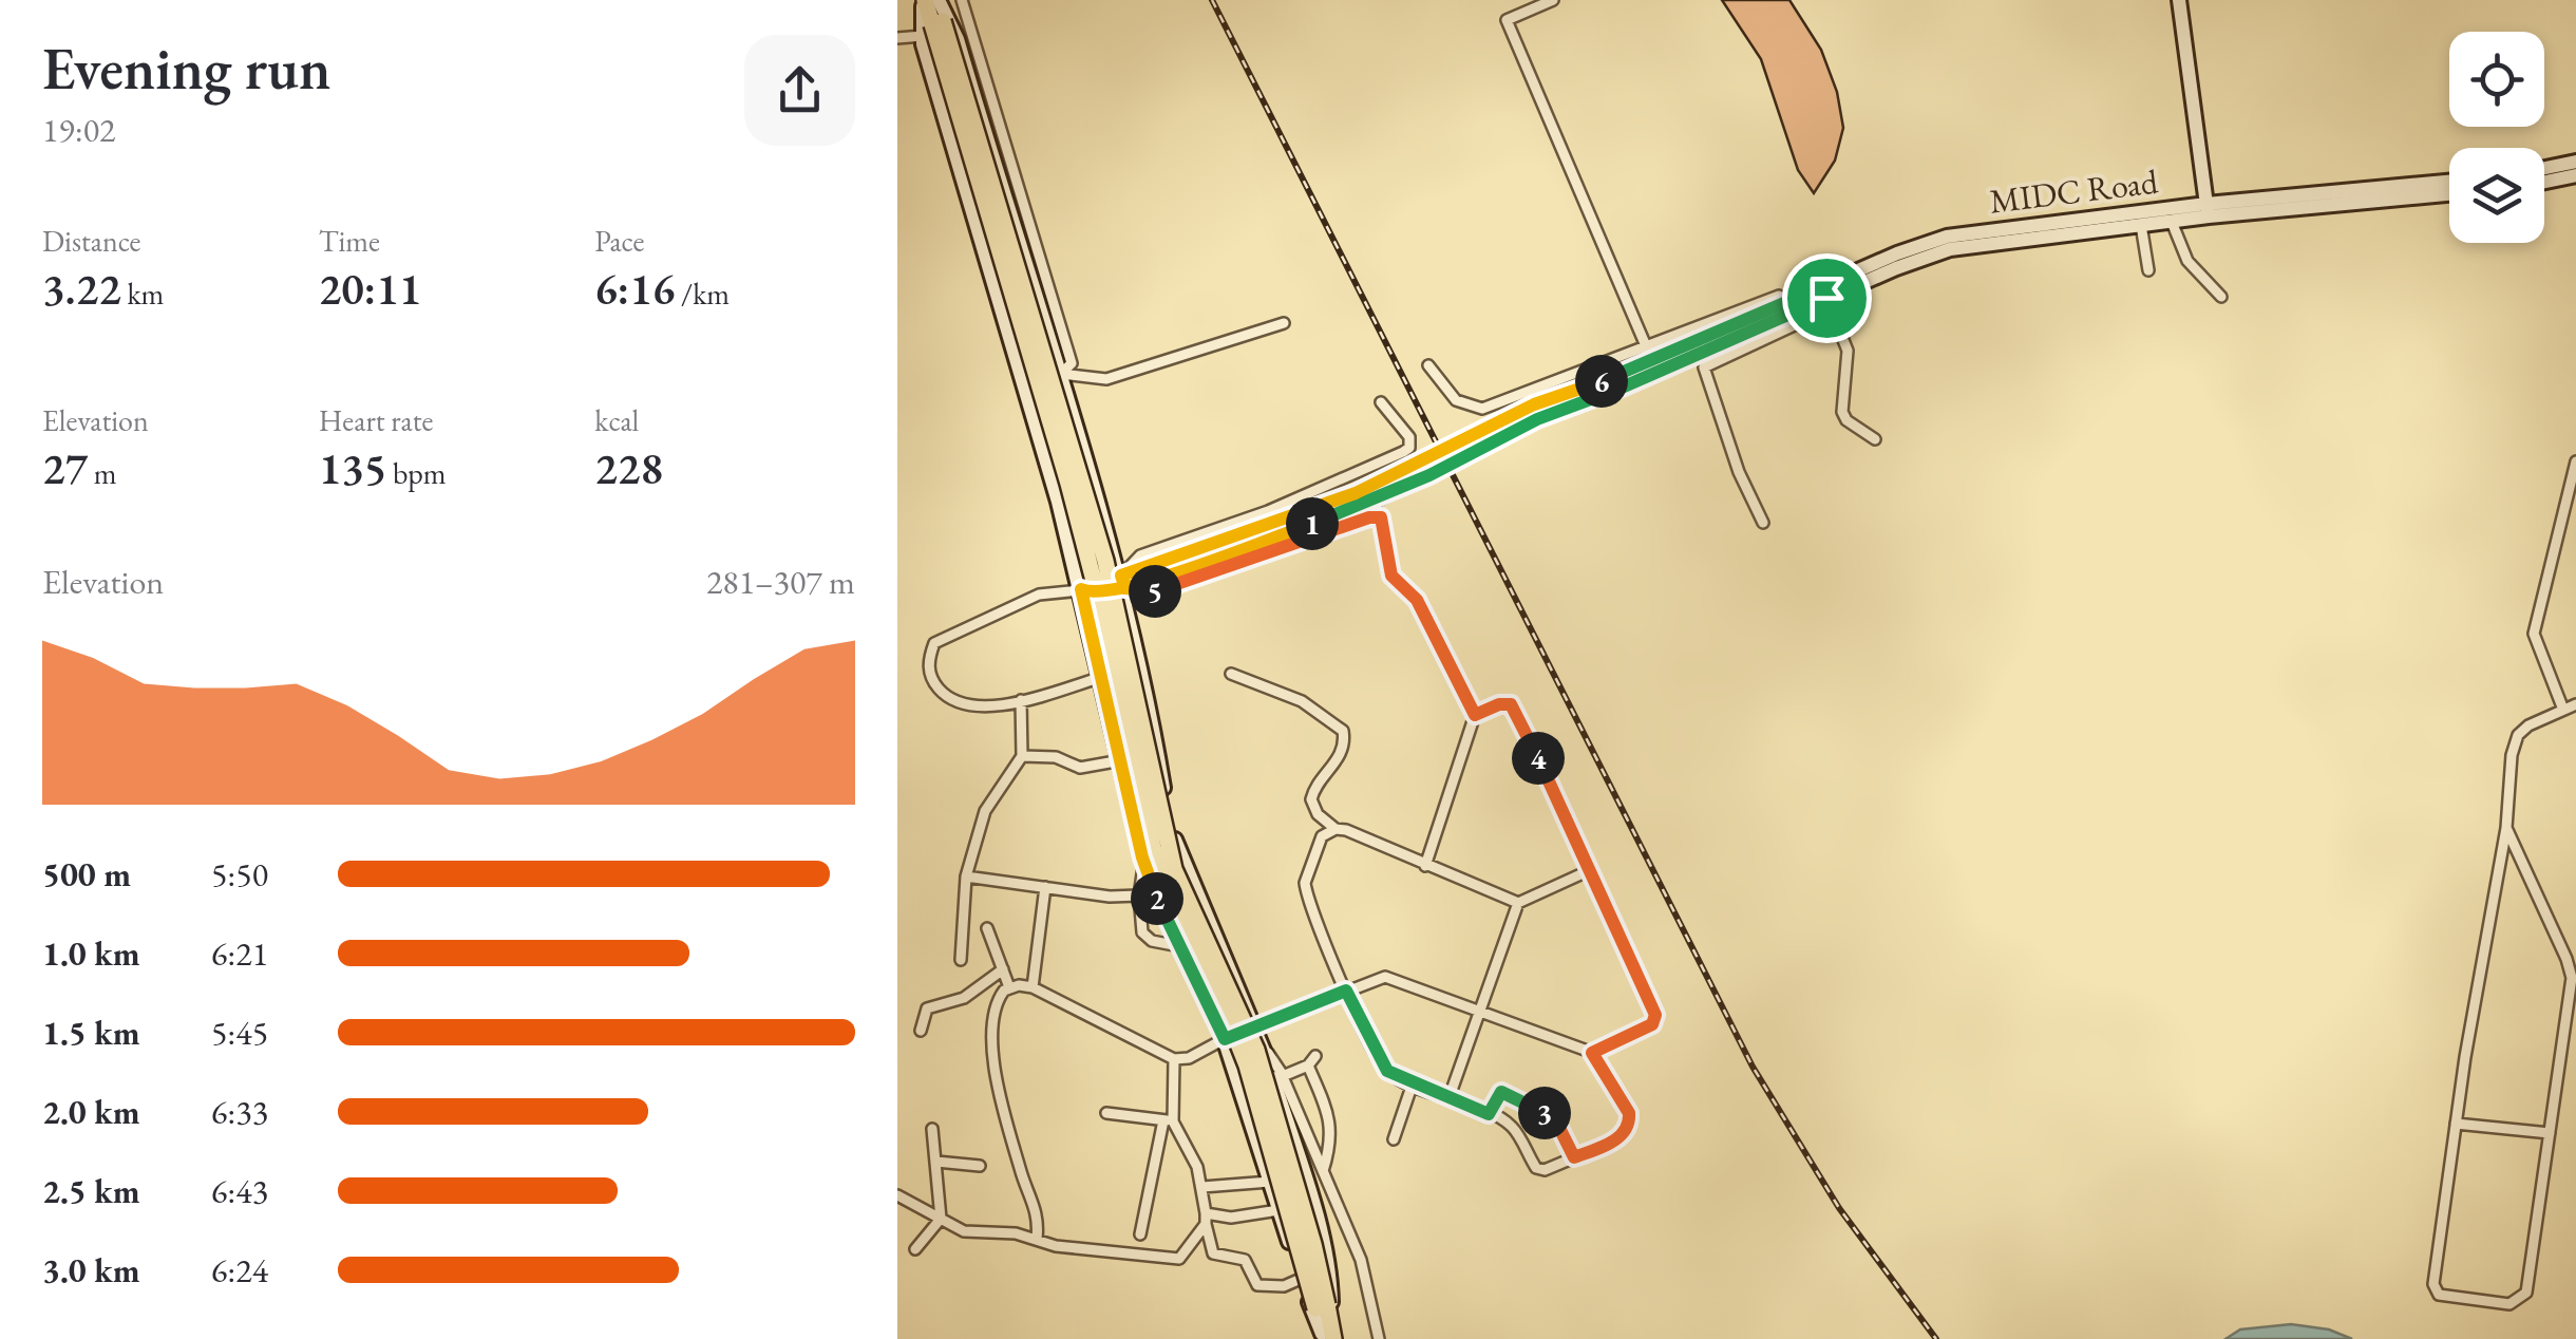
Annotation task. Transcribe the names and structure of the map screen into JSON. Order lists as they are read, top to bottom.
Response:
{
  "streets": {
    "main road": ["MIDC Road"]
  },
  "page": {
    "heading": ["Evening run", "19:02"],
    "stats": [
      ["Distance", "3.22 km"],
      ["Time", "20:11"],
      ["Pace", "6:16 /km"],
      ["Elevation", "27 m"],
      ["Heart rate", "135 bpm"],
      ["kcal", "228"]
    ],
    "pins": [
      "6",
      "1",
      "5",
      "4",
      "2",
      "3"
    ],
    "chart": ["Elevation", "281–307 m"],
    "list": [
      {
        "name": "500 m",
        "note": "5:50"
      },
      {
        "name": "1.0 km",
        "note": "6:21"
      },
      {
        "name": "1.5 km",
        "note": "5:45"
      },
      {
        "name": "2.0 km",
        "note": "6:33"
      },
      {
        "name": "2.5 km",
        "note": "6:43"
      },
      {
        "name": "3.0 km",
        "note": "6:24"
      }
    ]
  }
}
